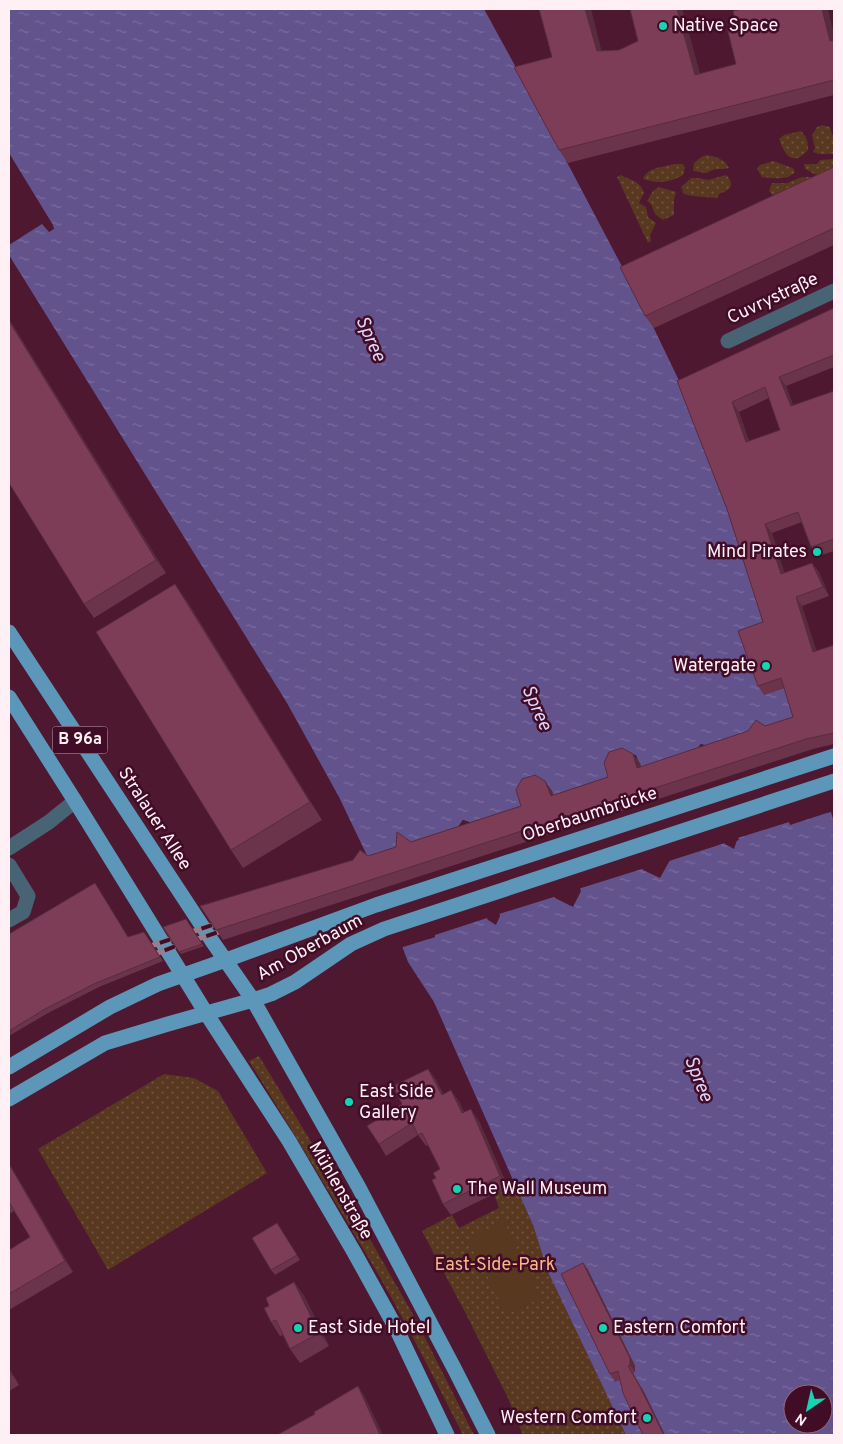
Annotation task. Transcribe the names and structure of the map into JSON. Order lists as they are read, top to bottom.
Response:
{
  "streets": {
    "main road": [
      "B 96a",
      "Oberbaumbrücke",
      "Stralauer Allee",
      "Am Oberbaum",
      "Mühlenstraße"
    ],
    "street": ["Cuvrystraße"]
  },
  "crossings": [
    ["B 96a", "Am Oberbaum"],
    ["B 96a", "Mühlenstraße"],
    ["Oberbaumbrücke", "Am Oberbaum"],
    ["Stralauer Allee", "Am Oberbaum"],
    ["Stralauer Allee", "Mühlenstraße"],
    ["Am Oberbaum", "Mühlenstraße"]
  ],
  "water": ["Spree"],
  "parks": ["East-Side-Park"],
  "places": [
    "Native Space",
    "Mind Pirates",
    "Watergate",
    "East Side Gallery",
    "The Wall Museum",
    "East Side Hotel",
    "Eastern Comfort",
    "Western Comfort"
  ],
  "north": "bottom left"
}
